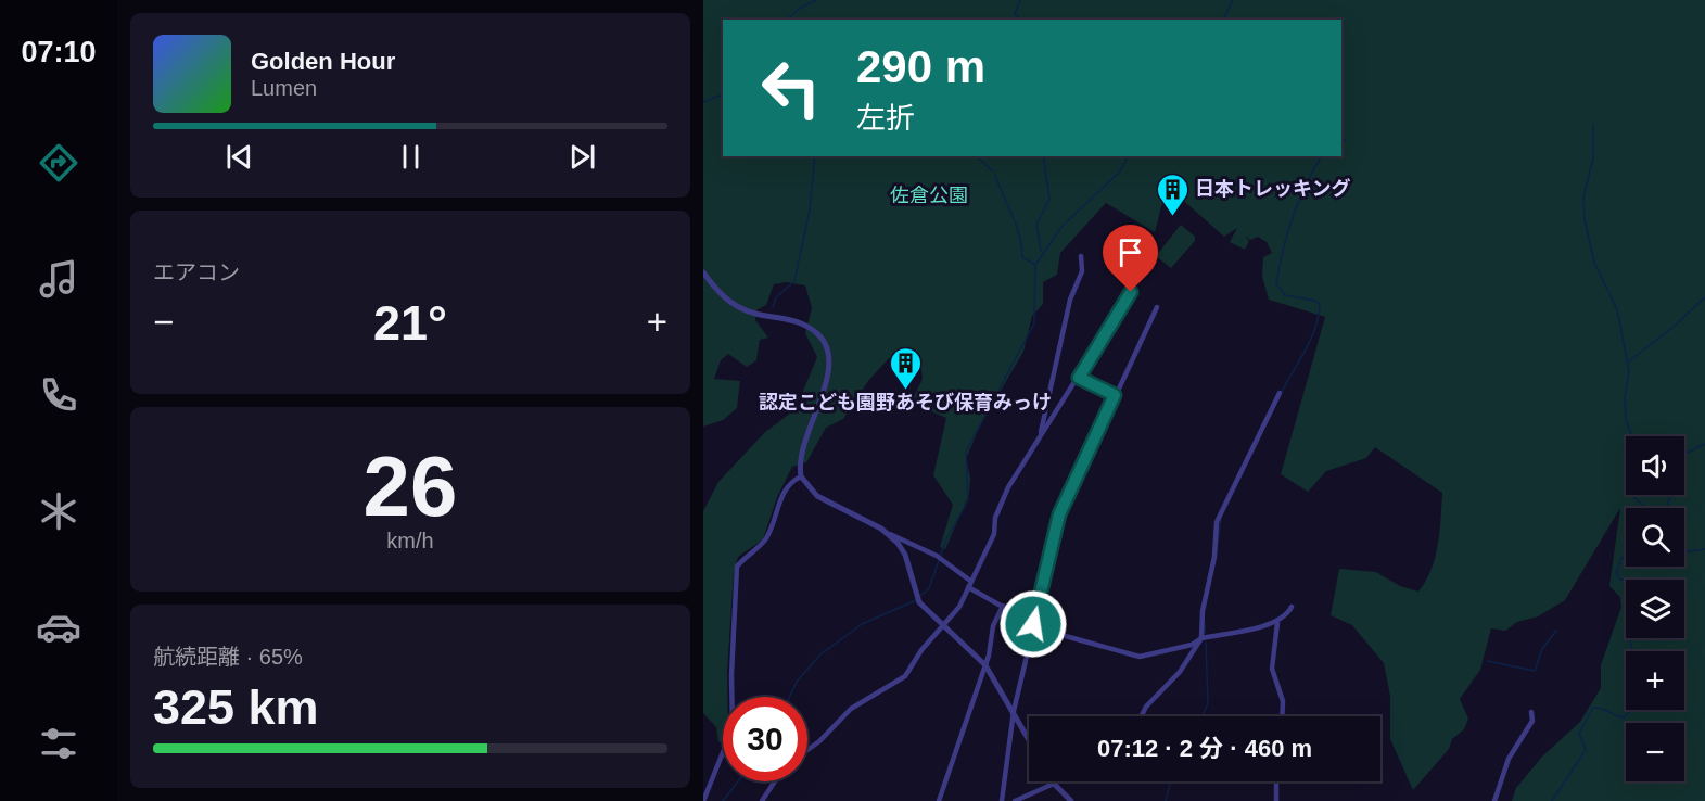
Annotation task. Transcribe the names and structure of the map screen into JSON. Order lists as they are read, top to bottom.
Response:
{
  "parks": ["佐倉公園"],
  "places": {
    "building": ["日本トレッキング", "認定こども園野あそび保育みっけ"]
  },
  "page": {
    "tabs": "07:10",
    "turn": ["290 m", "左折"],
    "song": ["Golden Hour", "Lumen"],
    "tile": [
      "エアコン",
      ["26", "km/h"],
      ["航続距離 · 65%", "325 km"]
    ],
    "heat": ["−", "21°", "+"],
    "map_buttons": ["+", "−"],
    "limit": "30",
    "trip": "07:12 · 2 分 · 460 m"
  }
}
